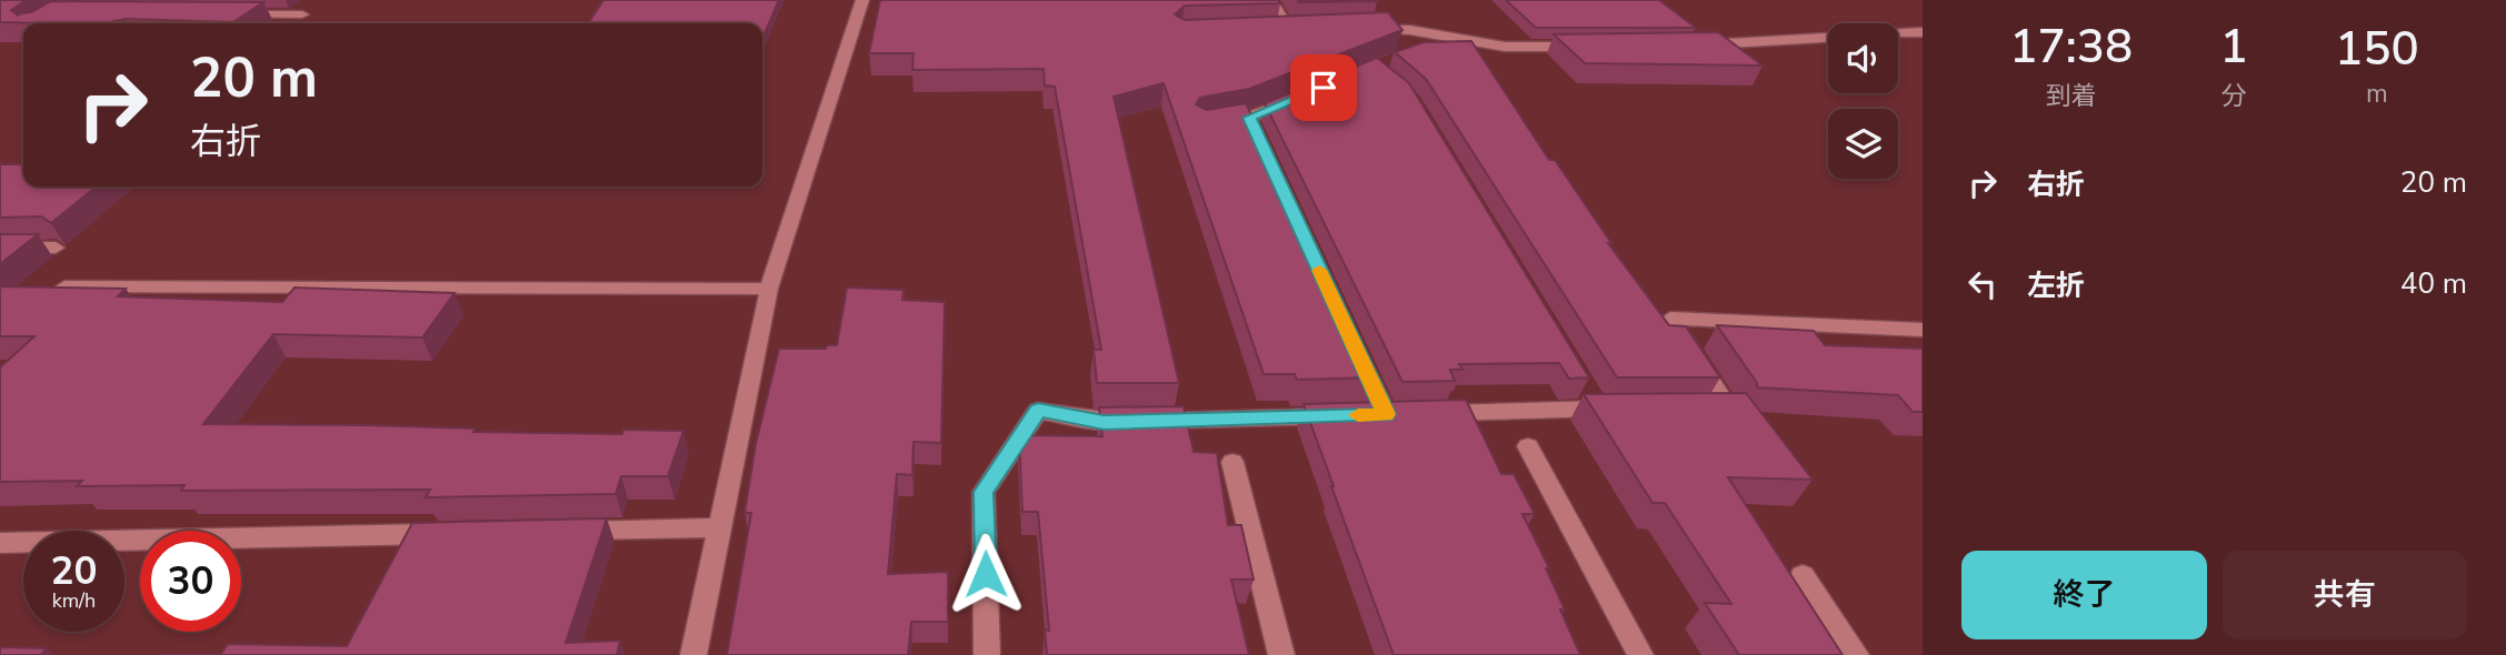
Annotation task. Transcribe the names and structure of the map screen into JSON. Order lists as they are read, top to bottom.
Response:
{
  "page": {
    "eta": [
      "17:38",
      "到着",
      "1",
      "分",
      "150",
      "m"
    ],
    "turn": ["20 m", "右折"],
    "list": [
      {
        "name": "右折",
        "value": "20 m"
      },
      {
        "name": "左折",
        "value": "40 m"
      }
    ],
    "speed": "20 km/h",
    "limit": "30",
    "buttons": ["終了", "共有"]
  }
}
